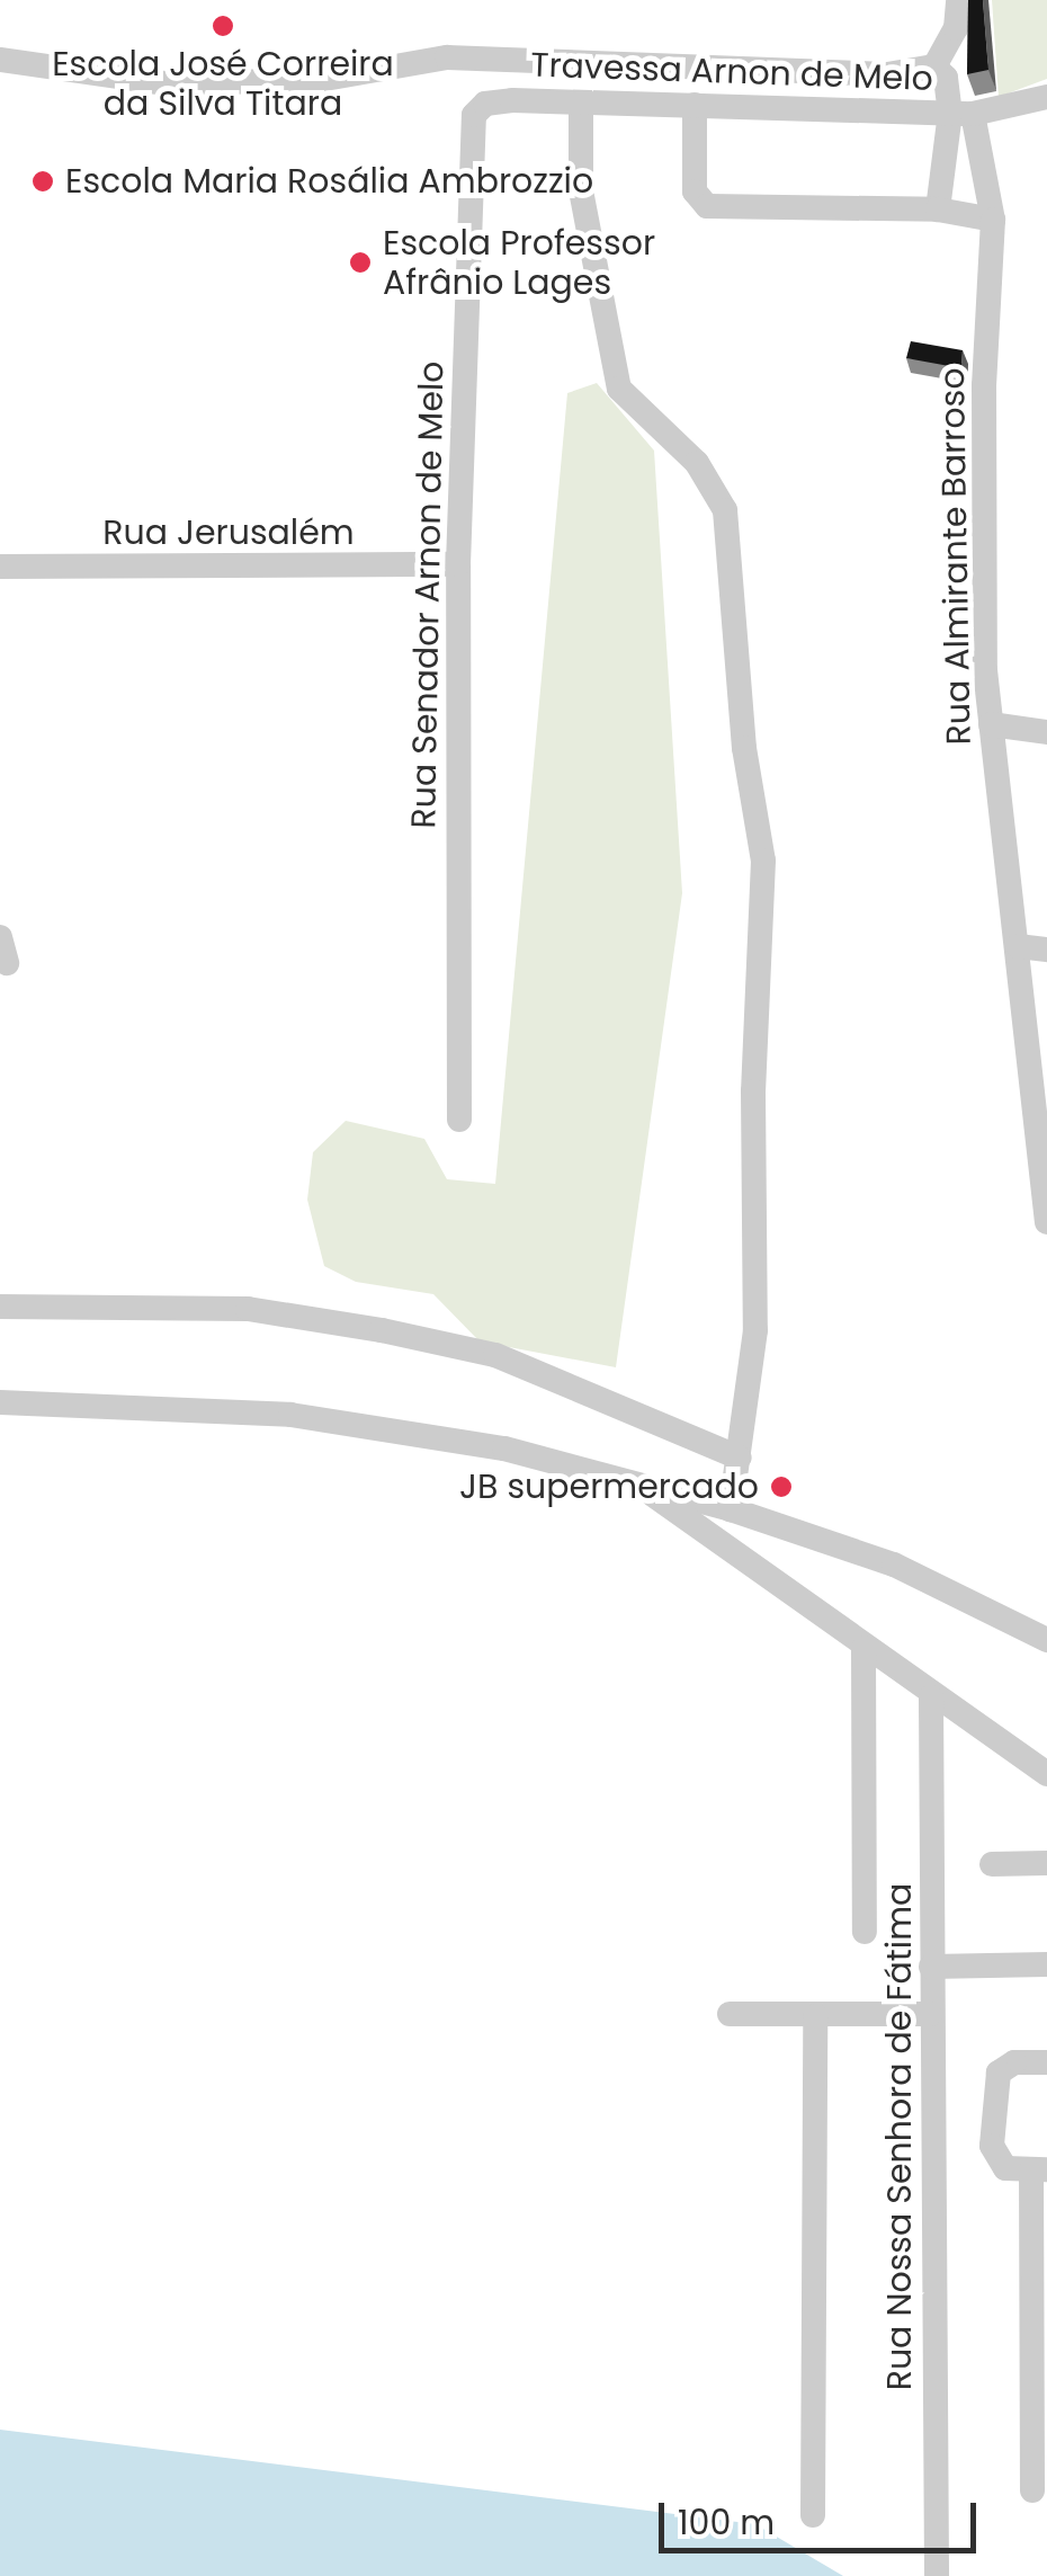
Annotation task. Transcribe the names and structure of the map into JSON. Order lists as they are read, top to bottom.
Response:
{
  "streets": {
    "street": [
      "Travessa Arnon de Melo",
      "Rua Jerusalém",
      "Rua Almirante Barroso",
      "Rua Senador Arnon de Melo",
      "Rua Nossa Senhora de Fátima"
    ]
  },
  "crossings": [
    ["Travessa Arnon de Melo", "Rua Almirante Barroso"],
    ["Travessa Arnon de Melo", "Rua Senador Arnon de Melo"],
    ["Rua Jerusalém", "Rua Senador Arnon de Melo"]
  ],
  "places": [
    "Escola José Correira da Silva Titara",
    "Escola Maria Rosália Ambrozzio",
    "Escola Professor Afrânio Lages",
    "JB supermercado"
  ],
  "scale_bar": "100 m"
}
